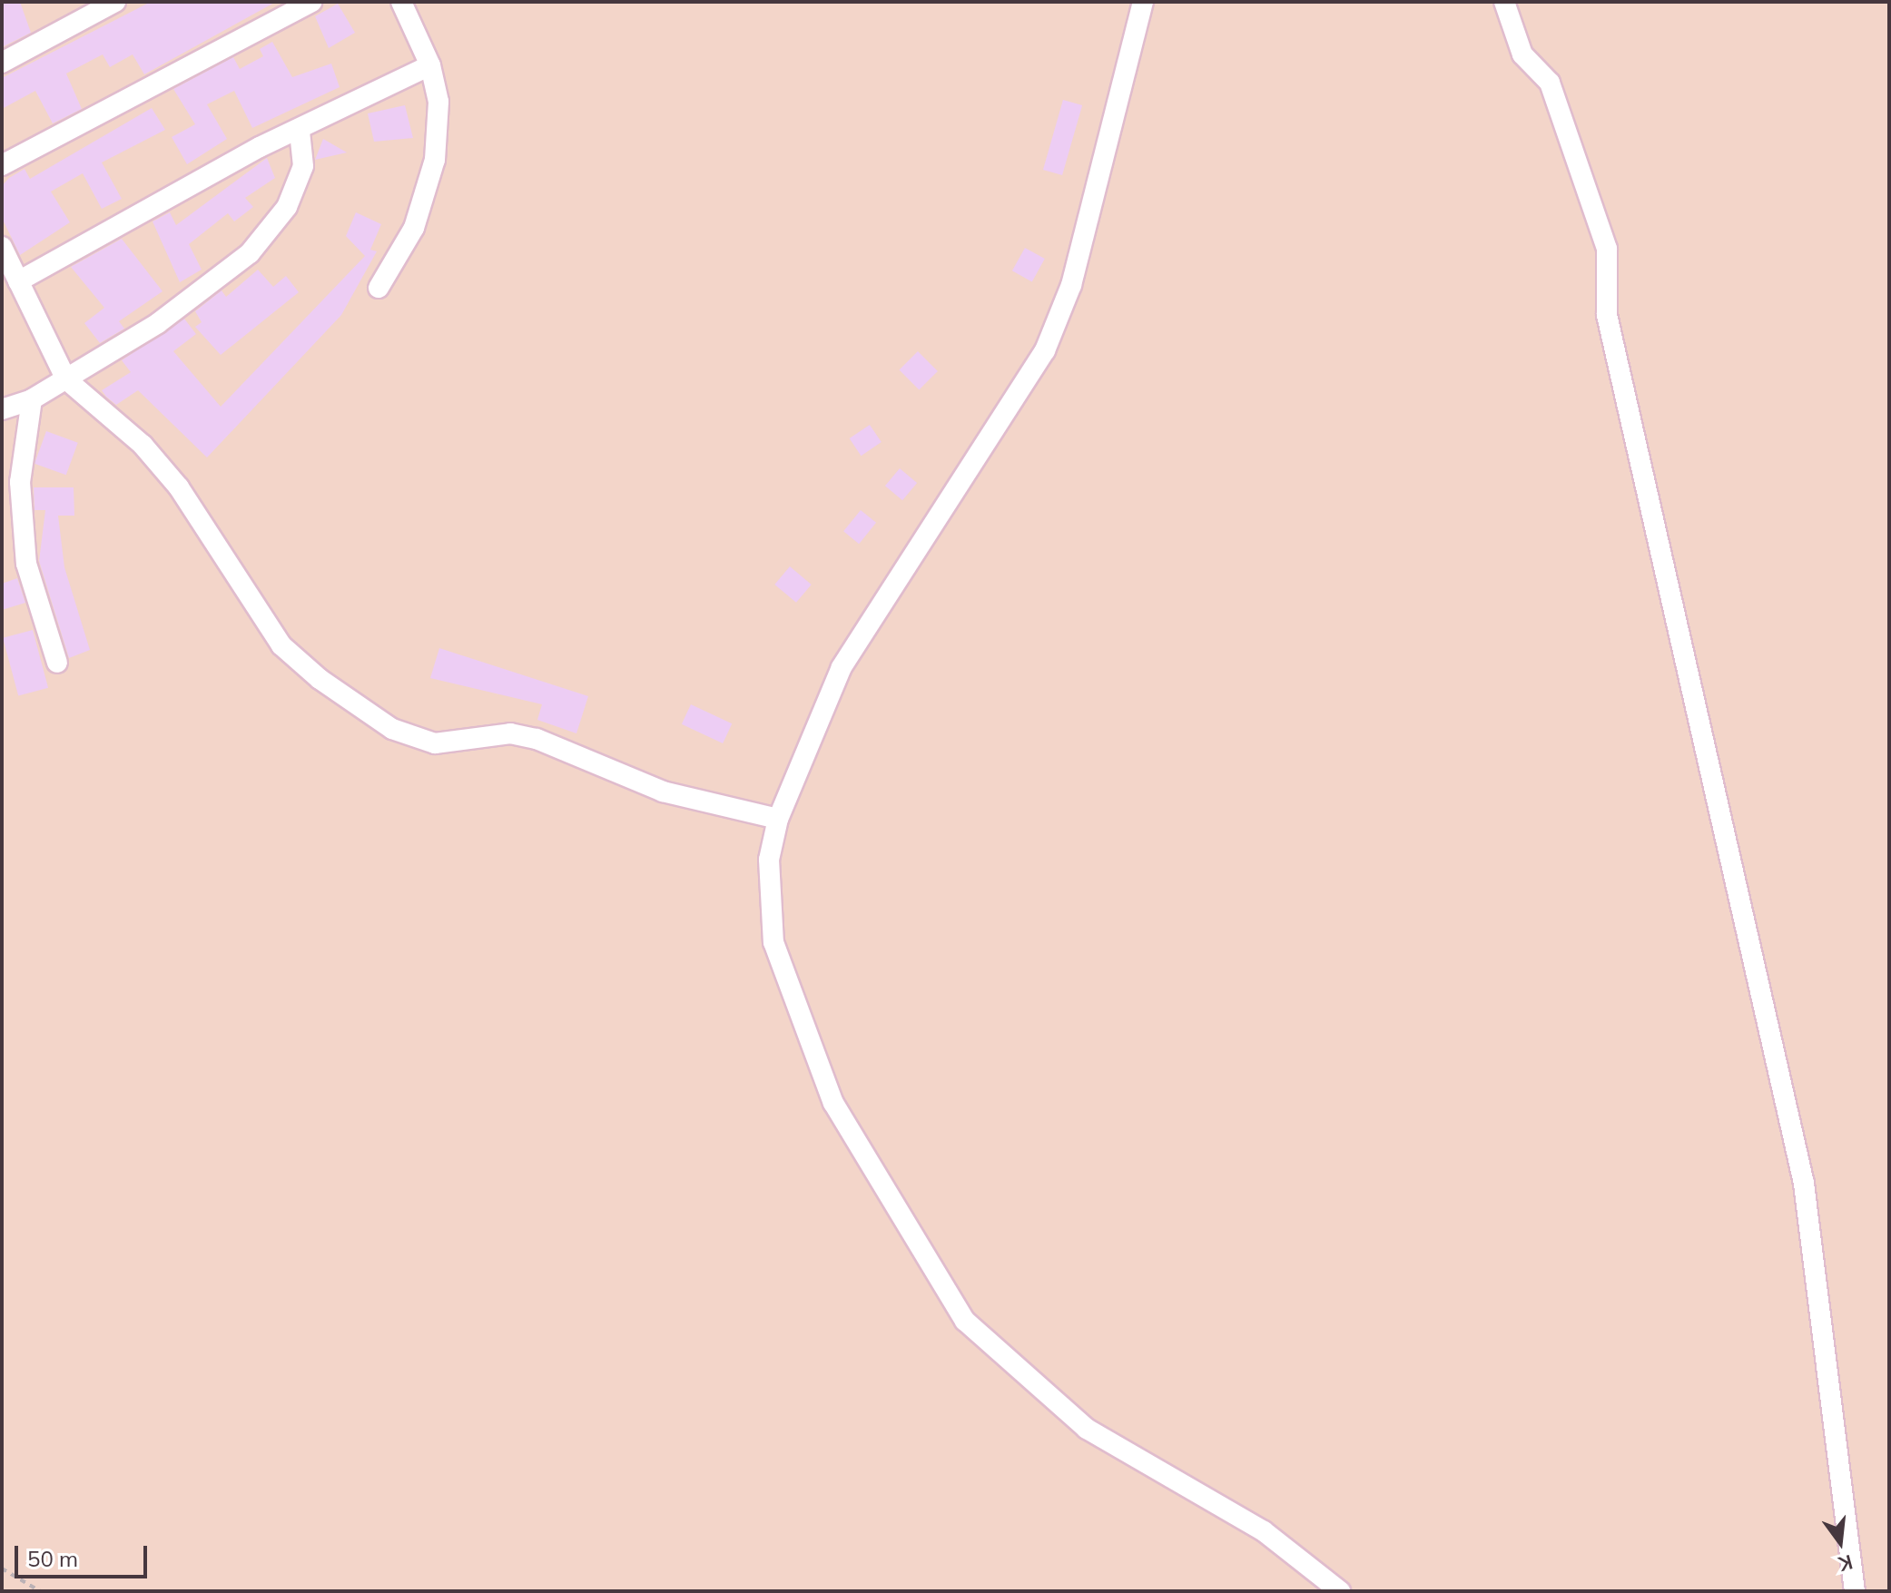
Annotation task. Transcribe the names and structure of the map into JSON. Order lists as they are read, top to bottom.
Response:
{
  "scale_bar": "50 m",
  "north": "bottom"
}
